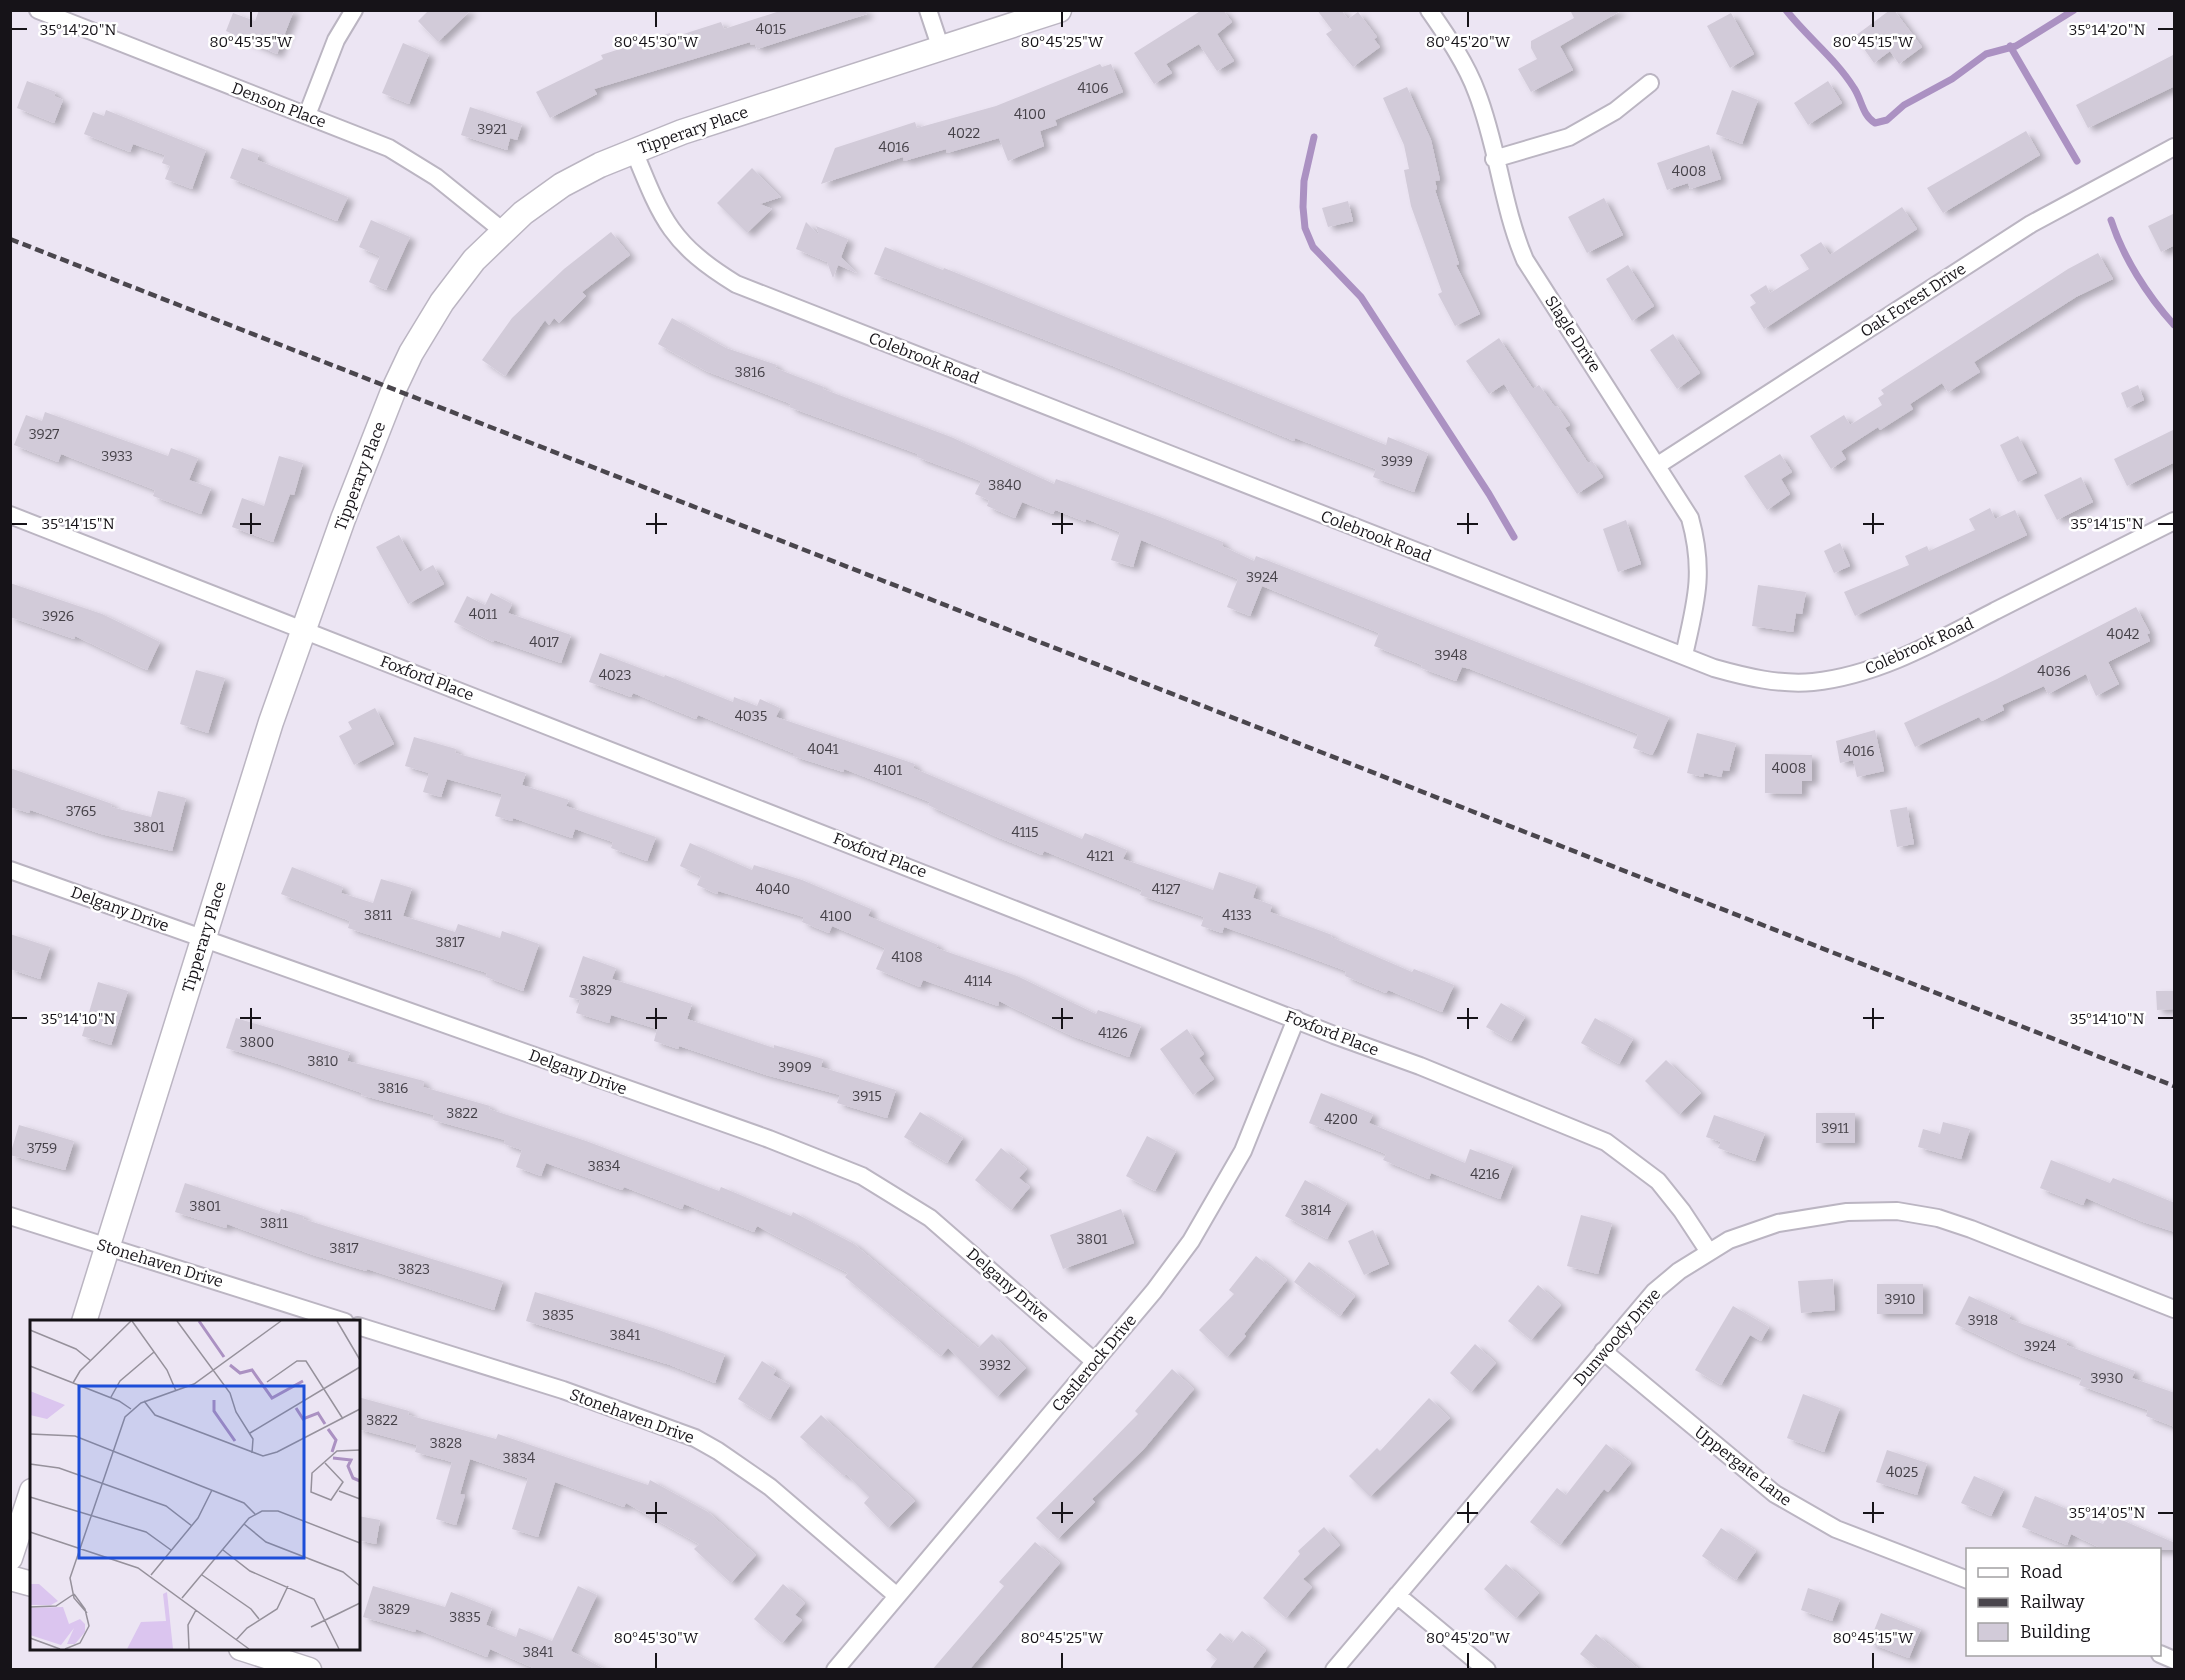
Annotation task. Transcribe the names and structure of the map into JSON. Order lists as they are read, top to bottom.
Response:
{
  "streets": {
    "street": [
      "Denson Place",
      "Tipperary Place",
      "Oak Forest Drive",
      "Slagle Drive",
      "Colebrook Road",
      "Foxford Place",
      "Delgany Drive",
      "Stonehaven Drive",
      "Dunwoody Drive",
      "Castlerock Drive",
      "Uppergate Lane"
    ]
  },
  "crossings": [
    ["Denson Place", "Tipperary Place"],
    ["Tipperary Place", "Colebrook Road"],
    ["Tipperary Place", "Foxford Place"],
    ["Tipperary Place", "Delgany Drive"],
    ["Tipperary Place", "Stonehaven Drive"],
    ["Oak Forest Drive", "Slagle Drive"],
    ["Slagle Drive", "Colebrook Road"],
    ["Foxford Place", "Dunwoody Drive"],
    ["Foxford Place", "Castlerock Drive"],
    ["Delgany Drive", "Castlerock Drive"],
    ["Stonehaven Drive", "Castlerock Drive"],
    ["Dunwoody Drive", "Uppergate Lane"]
  ],
  "house_numbers": [
    "4015",
    "4106",
    "4100",
    "3921",
    "4022",
    "4016",
    "4008",
    "3816",
    "3927",
    "3933",
    "3939",
    "3840",
    "3924",
    "4011",
    "3926",
    "4042",
    "4017",
    "3948",
    "4036",
    "4023",
    "4035",
    "4041",
    "4016",
    "4008",
    "4101",
    "3765",
    "3801",
    "4115",
    "4121",
    "4040",
    "4127",
    "3811",
    "4133",
    "4100",
    "3817",
    "4108",
    "4114",
    "3829",
    "4126",
    "3800",
    "3810",
    "3909",
    "3816",
    "3915",
    "3822",
    "4200",
    "3911",
    "3759",
    "3834",
    "4216",
    "3801",
    "3814",
    "3811",
    "3801",
    "3817",
    "3823",
    "3910",
    "3835",
    "3918",
    "3841",
    "3924",
    "3932",
    "3930",
    "3822",
    "3828",
    "3834",
    "4025",
    "3829",
    "3835",
    "3841"
  ],
  "legend": ["Road", "Railway", "Building"],
  "coordinates": [
    "35°14'20\"N",
    "80°45'35\"W",
    "80°45'30\"W",
    "80°45'25\"W",
    "80°45'20\"W",
    "80°45'15\"W",
    "35°14'15\"N",
    "35°14'10\"N",
    "35°14'05\"N"
  ]
}
